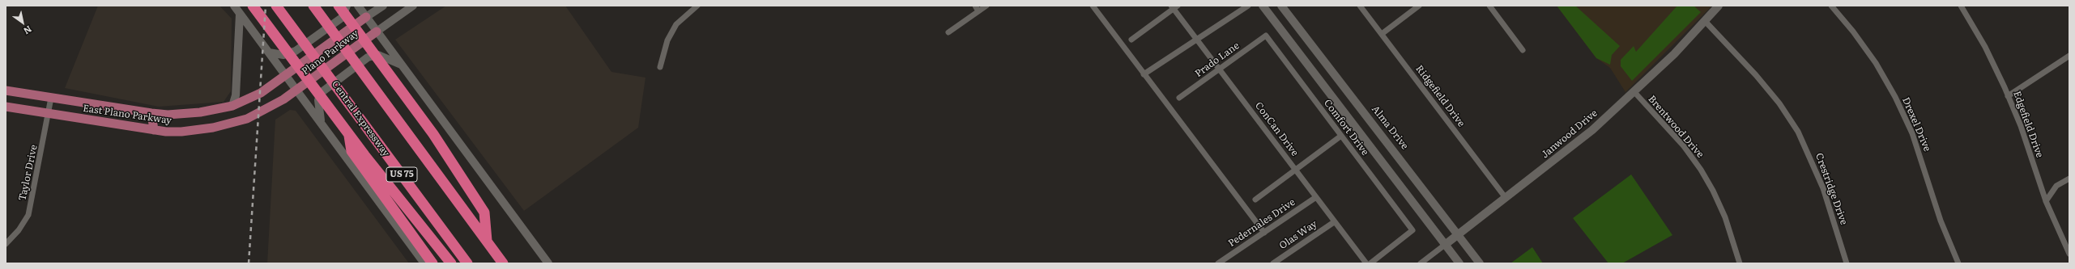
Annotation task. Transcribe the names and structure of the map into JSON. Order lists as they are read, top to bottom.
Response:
{
  "streets": {
    "highway": ["Central Expressway", "US 75"],
    "main road": [
      "Plano Parkway",
      "East Plano Parkway",
      "Alma Drive",
      "Janwood Drive"
    ],
    "street": [
      "Prado Lane",
      "Ridgefield Drive",
      "Drexel Drive",
      "Edgefield Drive",
      "Brentwood Drive",
      "Comfort Drive",
      "ConCan Drive",
      "Taylor Drive",
      "Crestridge Drive",
      "Pedernales Drive",
      "Olas Way"
    ]
  },
  "crossings": [
    ["Plano Parkway", "East Plano Parkway"],
    ["Prado Lane", "Comfort Drive"],
    ["Prado Lane", "ConCan Drive"],
    ["Ridgefield Drive", "Janwood Drive"],
    ["East Plano Parkway", "Taylor Drive"],
    ["Brentwood Drive", "Janwood Drive"],
    ["Alma Drive", "Janwood Drive"],
    ["ConCan Drive", "Pedernales Drive"],
    ["ConCan Drive", "Olas Way"],
    ["Janwood Drive", "Crestridge Drive"]
  ],
  "north": "bottom right"
}
